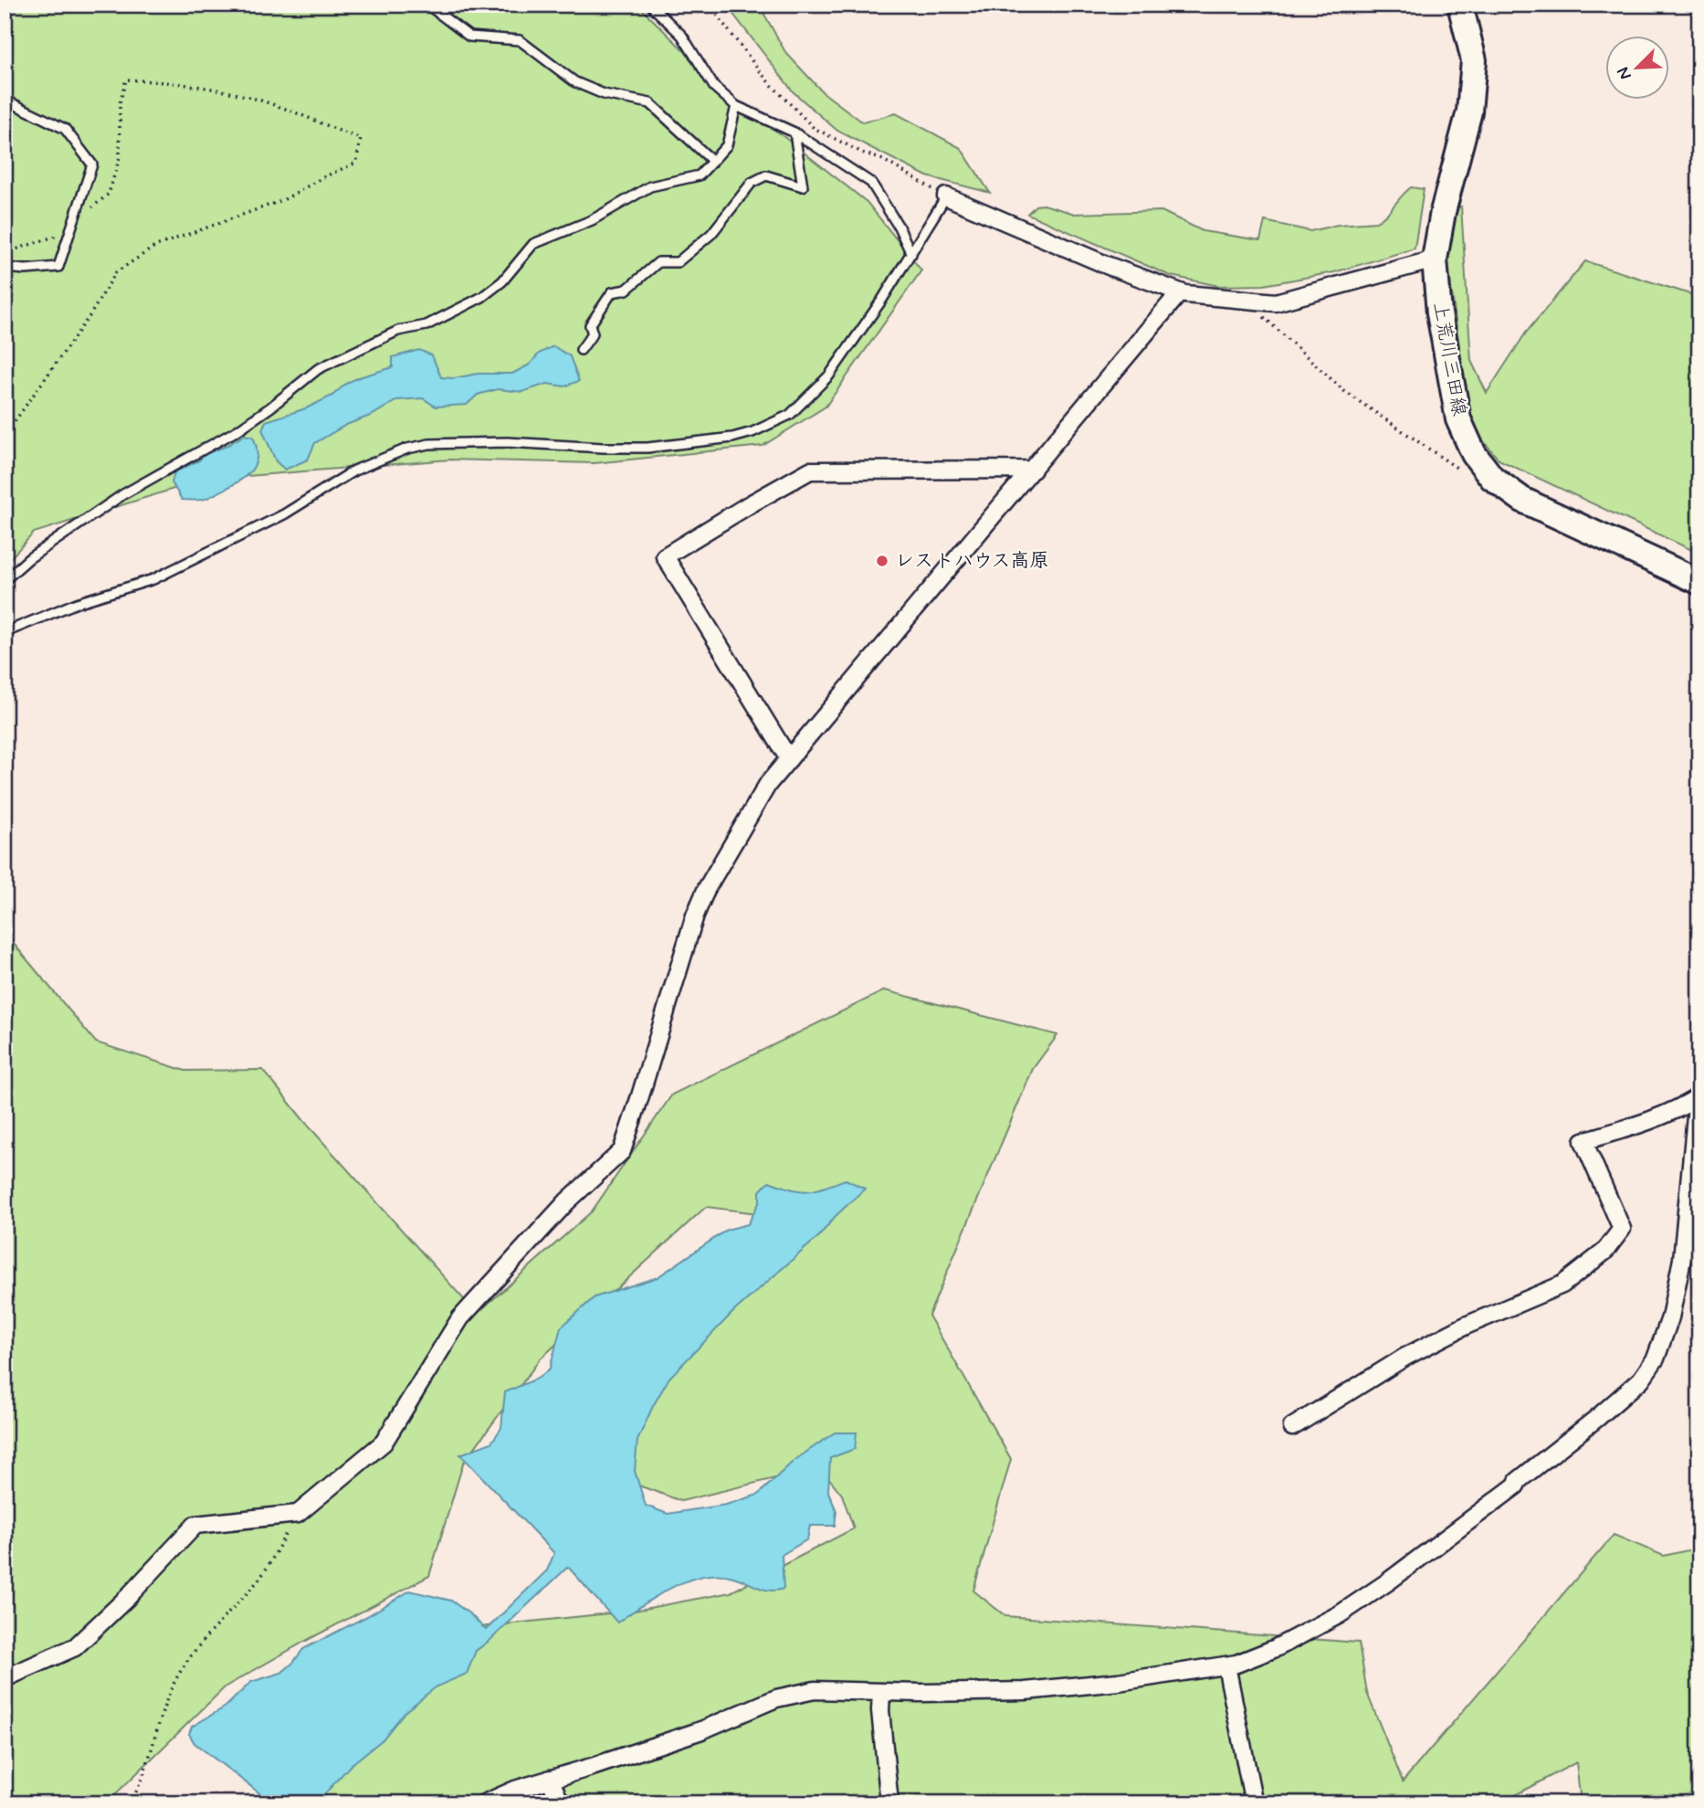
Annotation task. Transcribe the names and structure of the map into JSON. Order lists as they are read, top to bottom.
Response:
{
  "streets": {
    "main road": ["上荒川三田線"]
  },
  "places": ["レストハウス高原"],
  "north": "bottom left"
}
